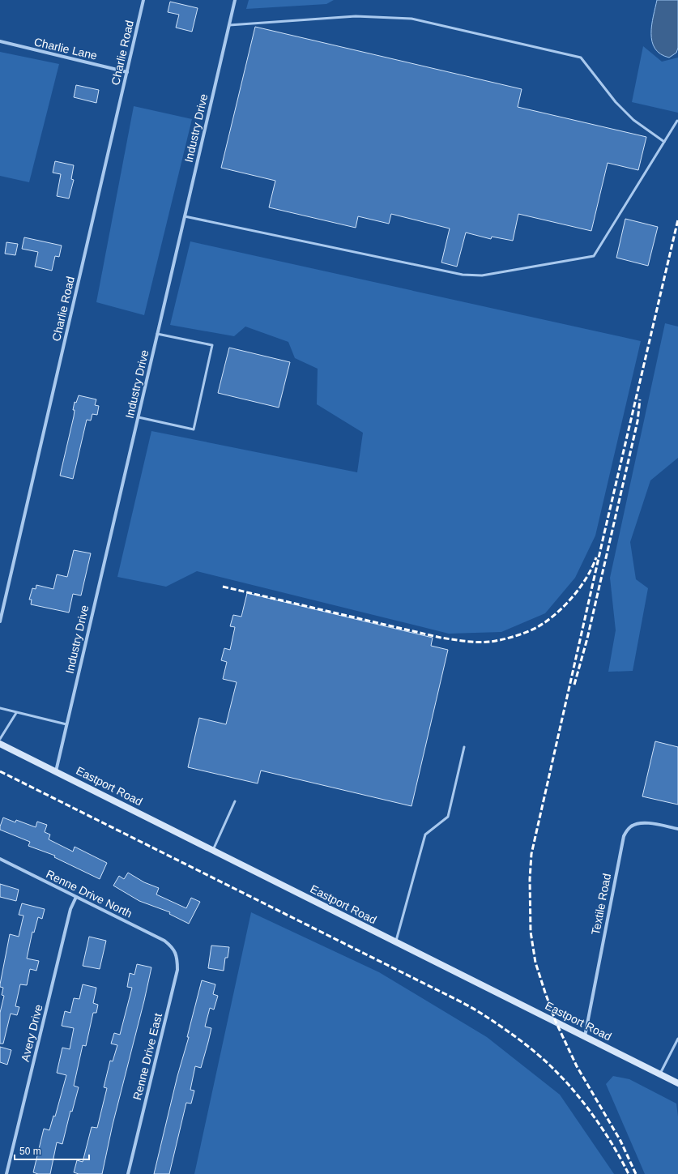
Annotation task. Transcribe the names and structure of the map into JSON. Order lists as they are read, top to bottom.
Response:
{
  "streets": {
    "street": [
      "Charlie Lane",
      "Charlie Road",
      "Industry Drive",
      "Eastport Road",
      "Renne Drive North",
      "Textile Road",
      "Avery Drive",
      "Renne Drive East"
    ]
  },
  "crossings": [
    ["Charlie Lane", "Charlie Road"],
    ["Industry Drive", "Eastport Road"],
    ["Eastport Road", "Textile Road"],
    ["Renne Drive North", "Avery Drive"],
    ["Renne Drive North", "Renne Drive East"]
  ],
  "scale_bar": "50 m"
}
